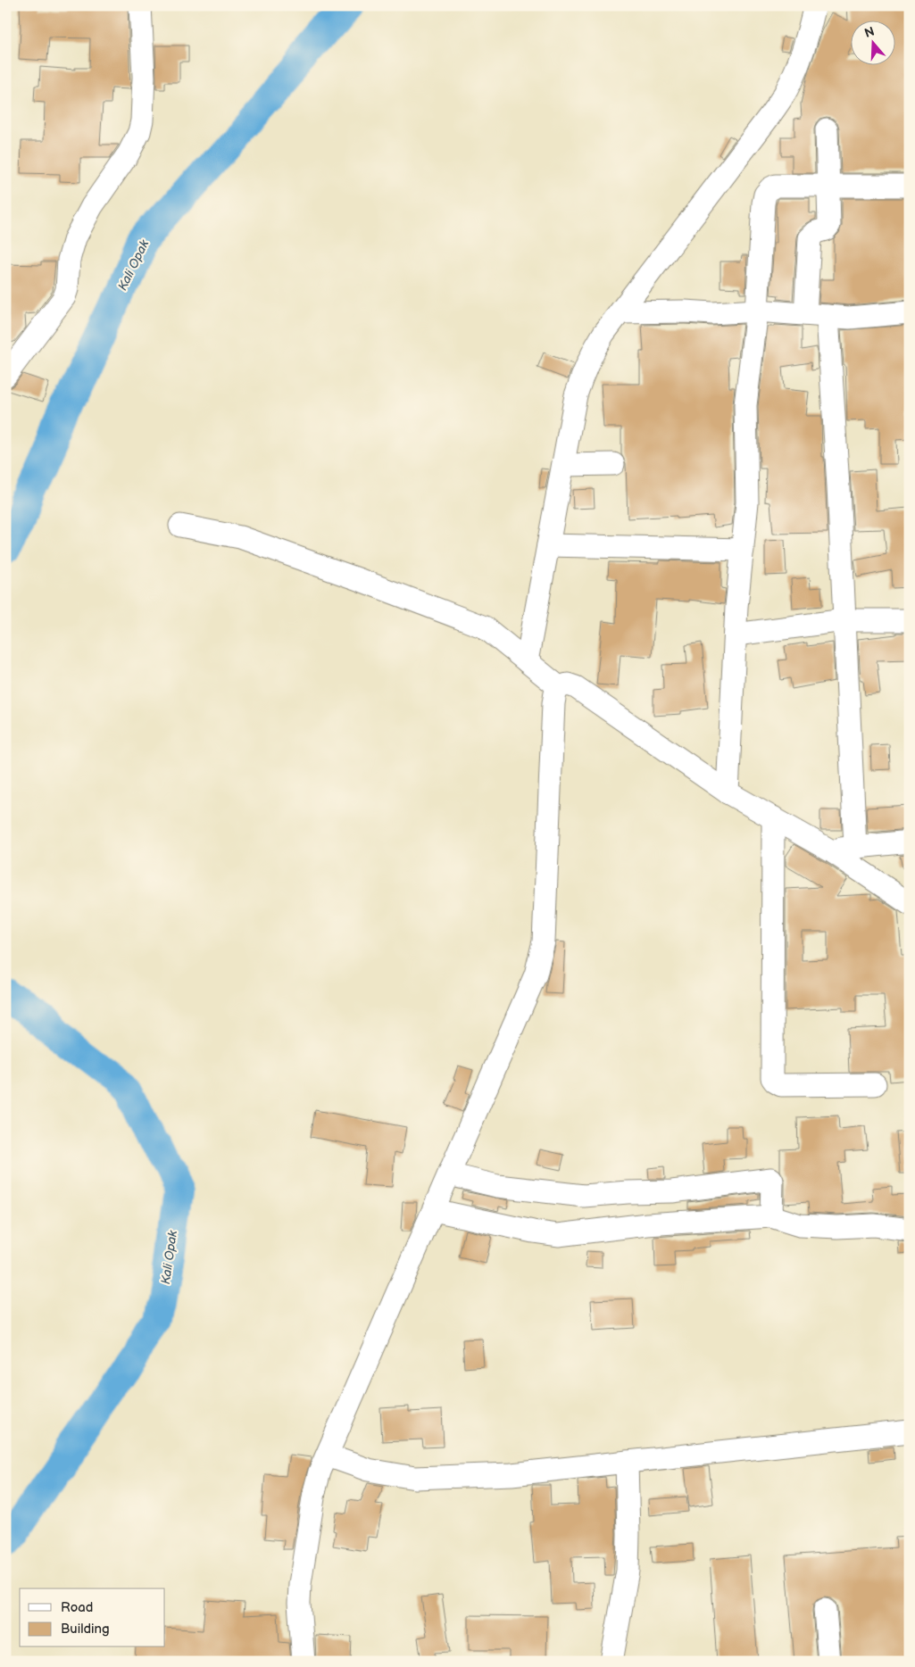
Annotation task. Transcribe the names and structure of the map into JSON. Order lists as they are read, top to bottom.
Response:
{
  "water": ["Kali Opak"],
  "legend": ["Road", "Building"],
  "north": "top"
}
